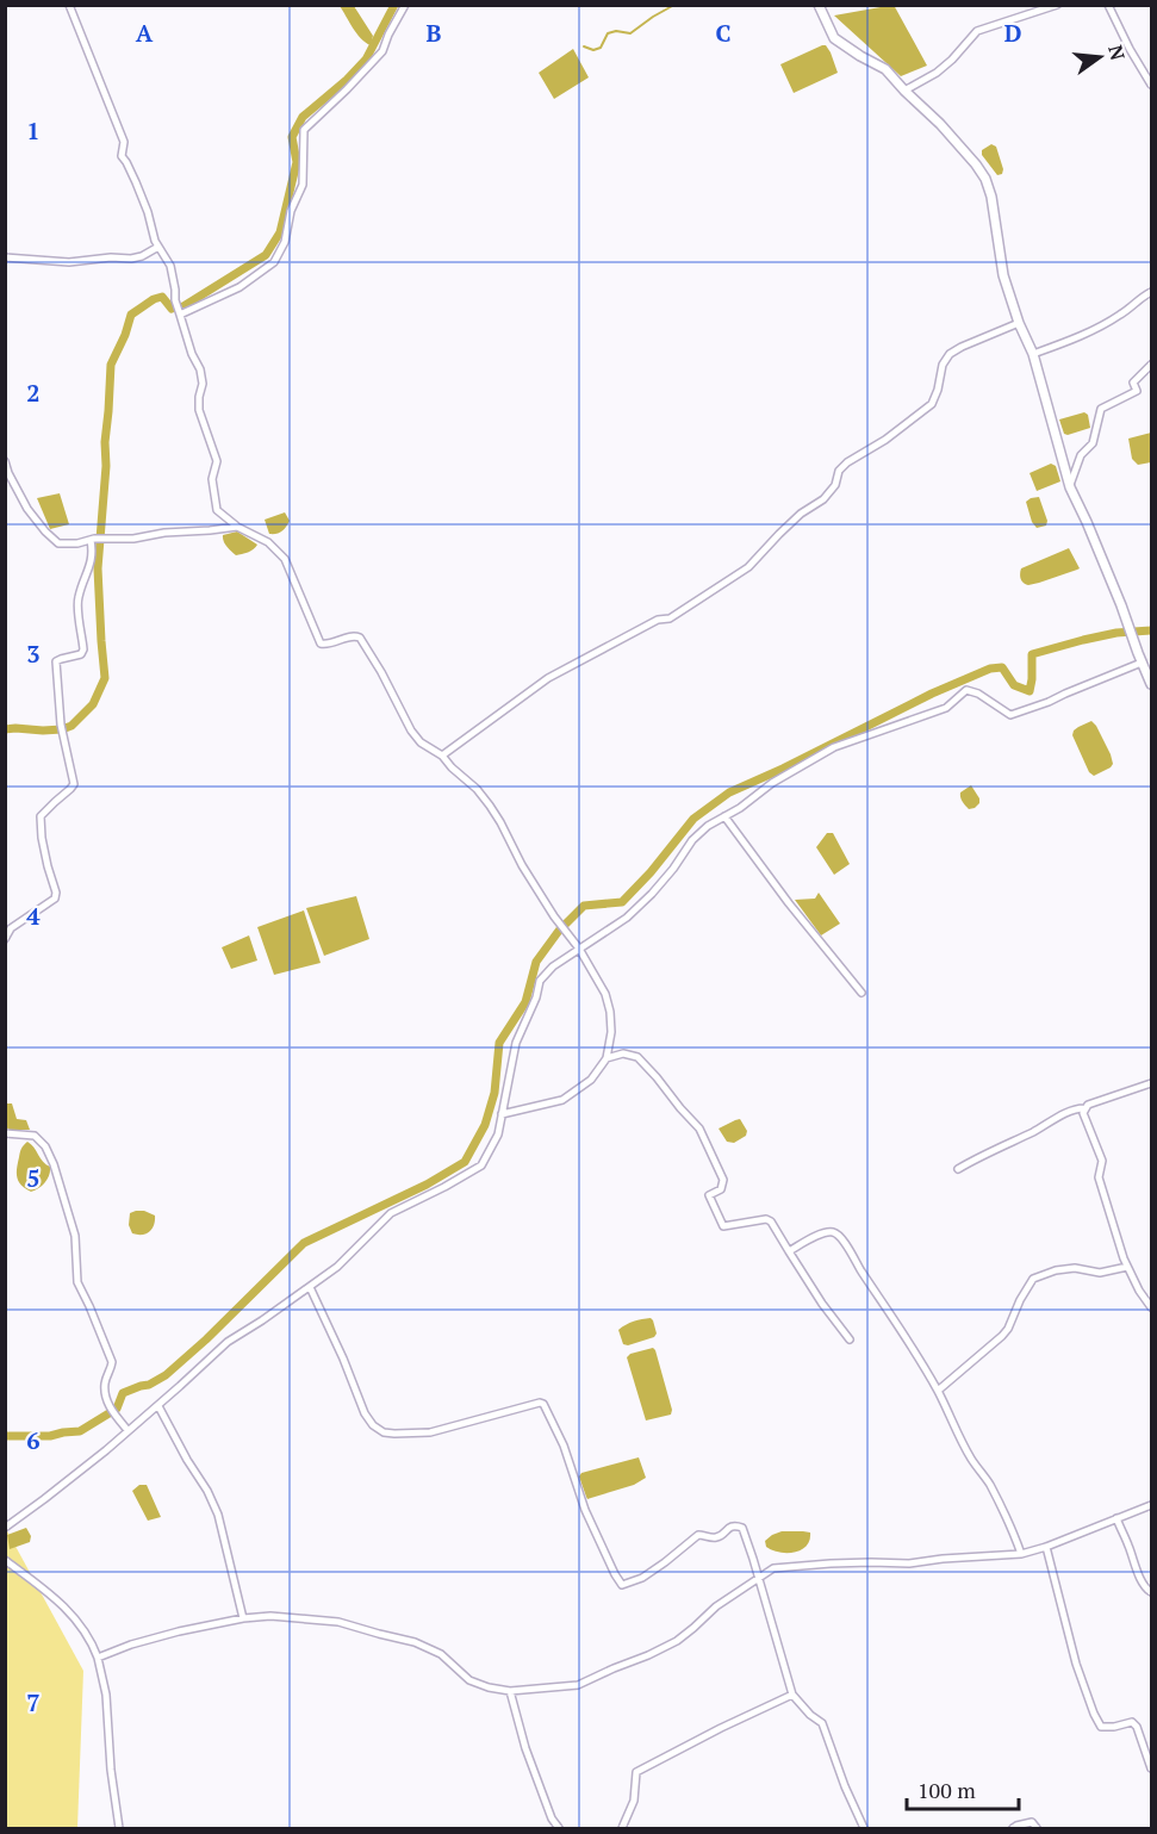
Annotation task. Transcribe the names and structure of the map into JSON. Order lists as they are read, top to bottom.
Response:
{
  "scale_bar": "100 m",
  "north": "right",
  "grid": {
    "columns": [
      "A",
      "B",
      "C",
      "D"
    ],
    "rows": [
      "1",
      "2",
      "3",
      "4",
      "5",
      "6",
      "7"
    ]
  }
}
